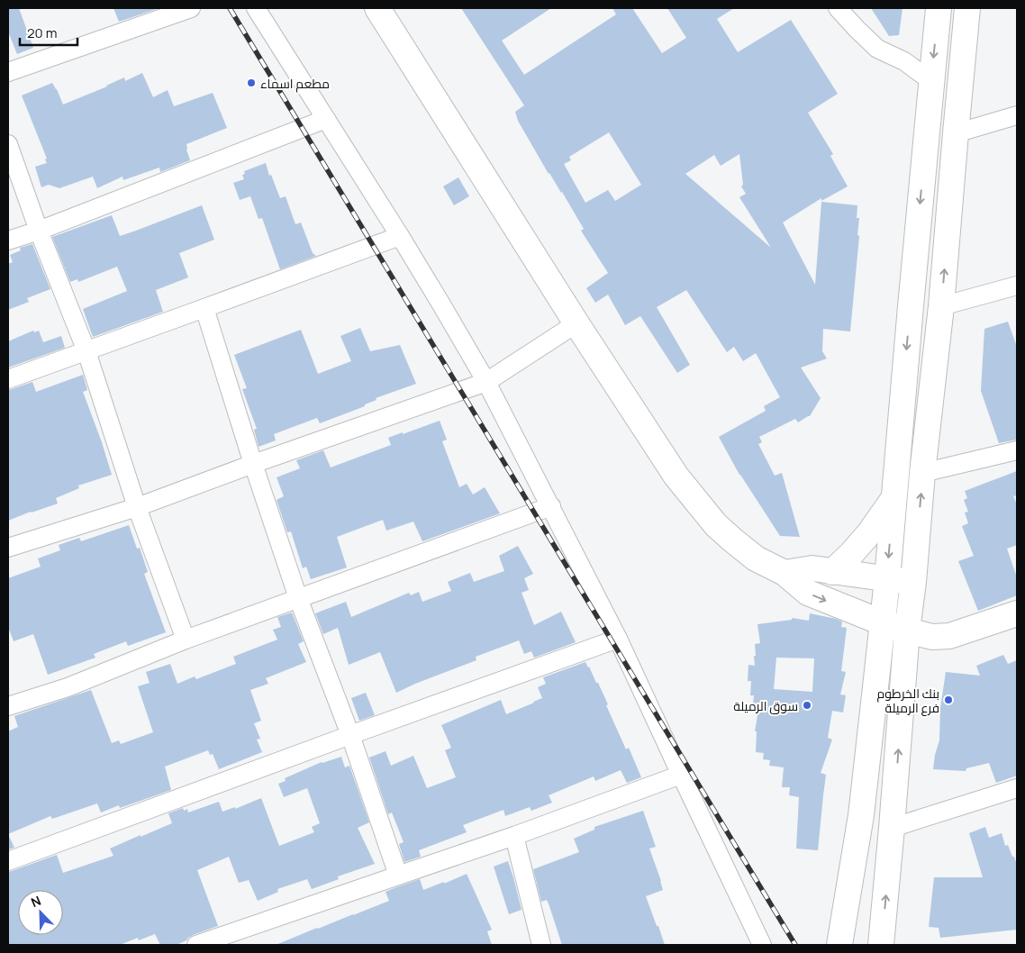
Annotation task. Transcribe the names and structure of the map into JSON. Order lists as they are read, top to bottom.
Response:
{
  "places": ["مطعم اسماء", "بنك الخرطوم فرع الرميلة", "سوق الرميلة"],
  "scale_bar": "20 m",
  "north": "top left"
}
